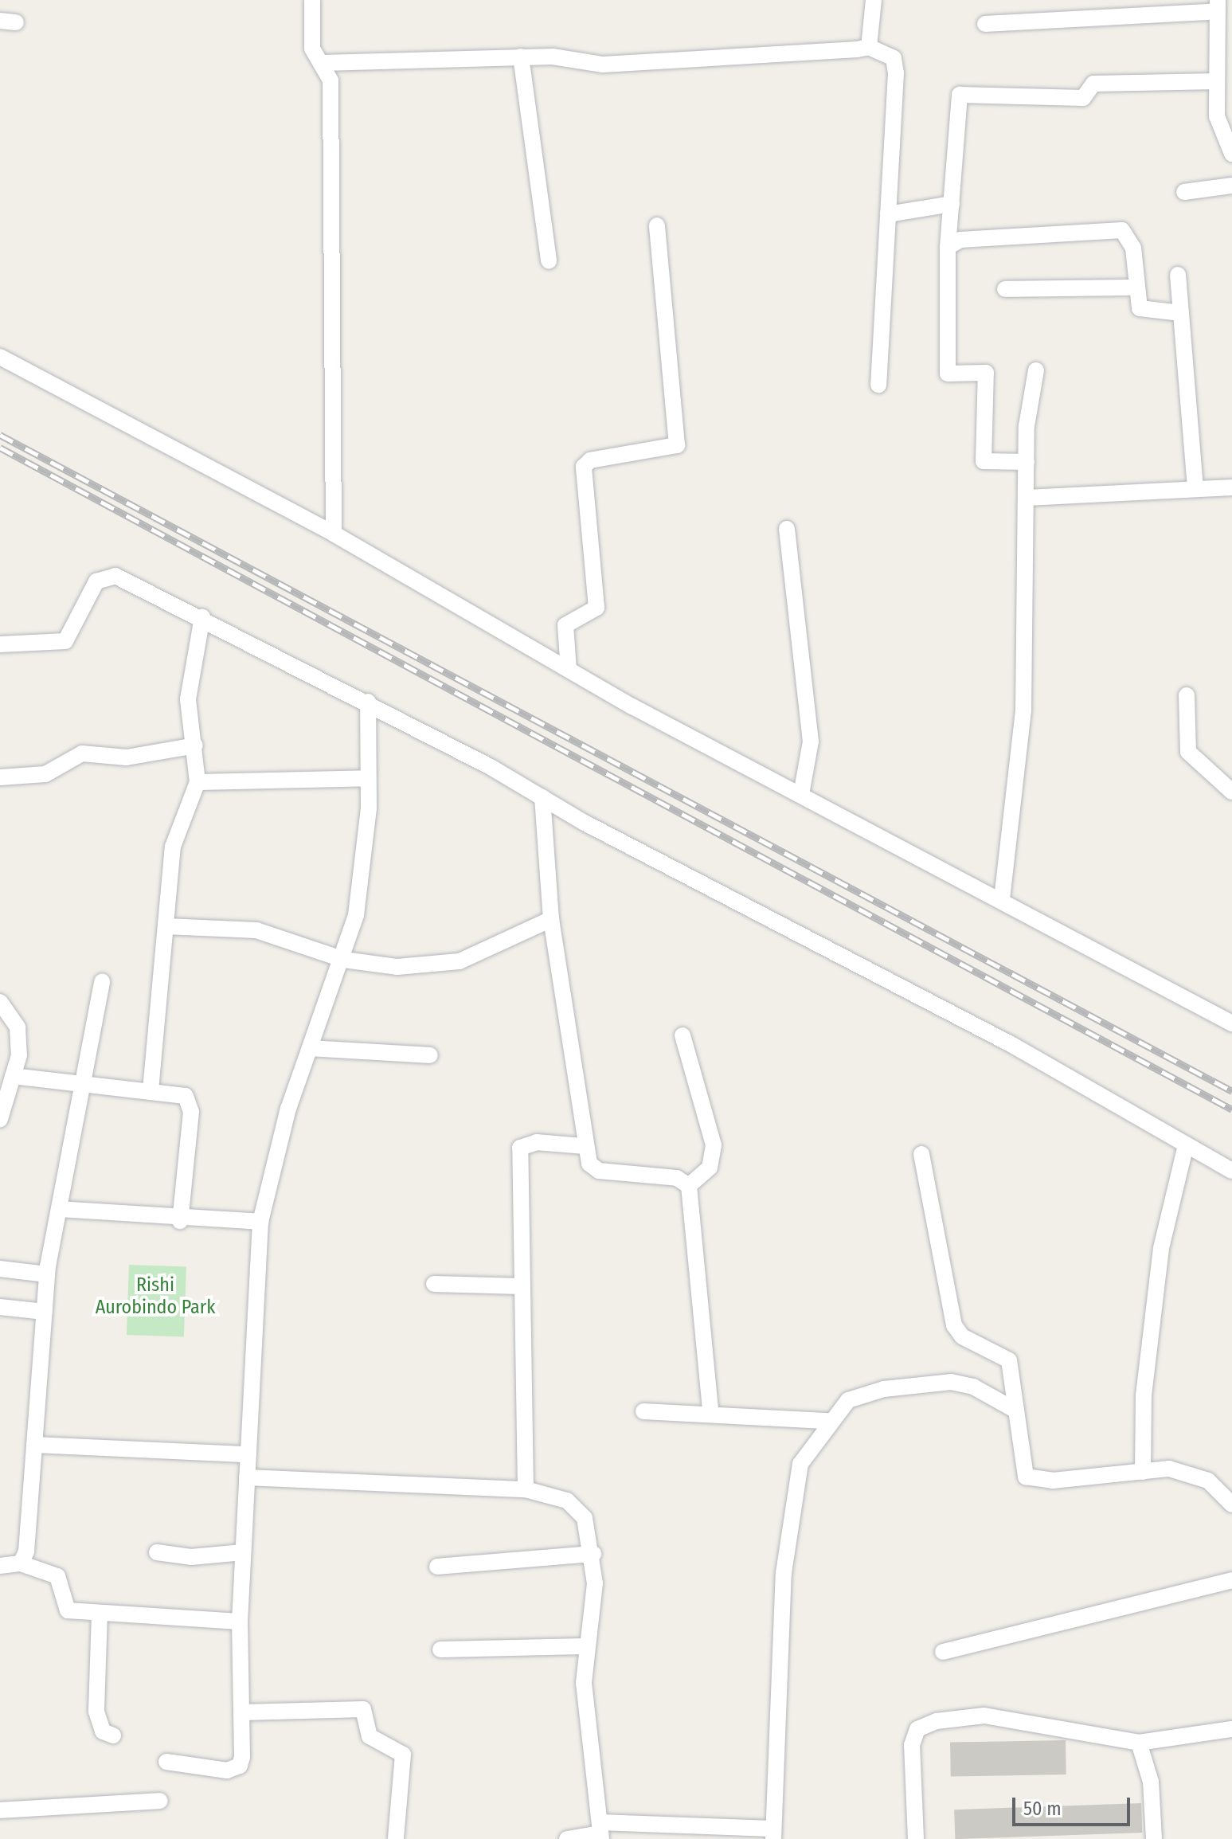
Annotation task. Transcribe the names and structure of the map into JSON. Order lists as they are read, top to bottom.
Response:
{
  "parks": ["Rishi Aurobindo Park"],
  "scale_bar": "50 m"
}
